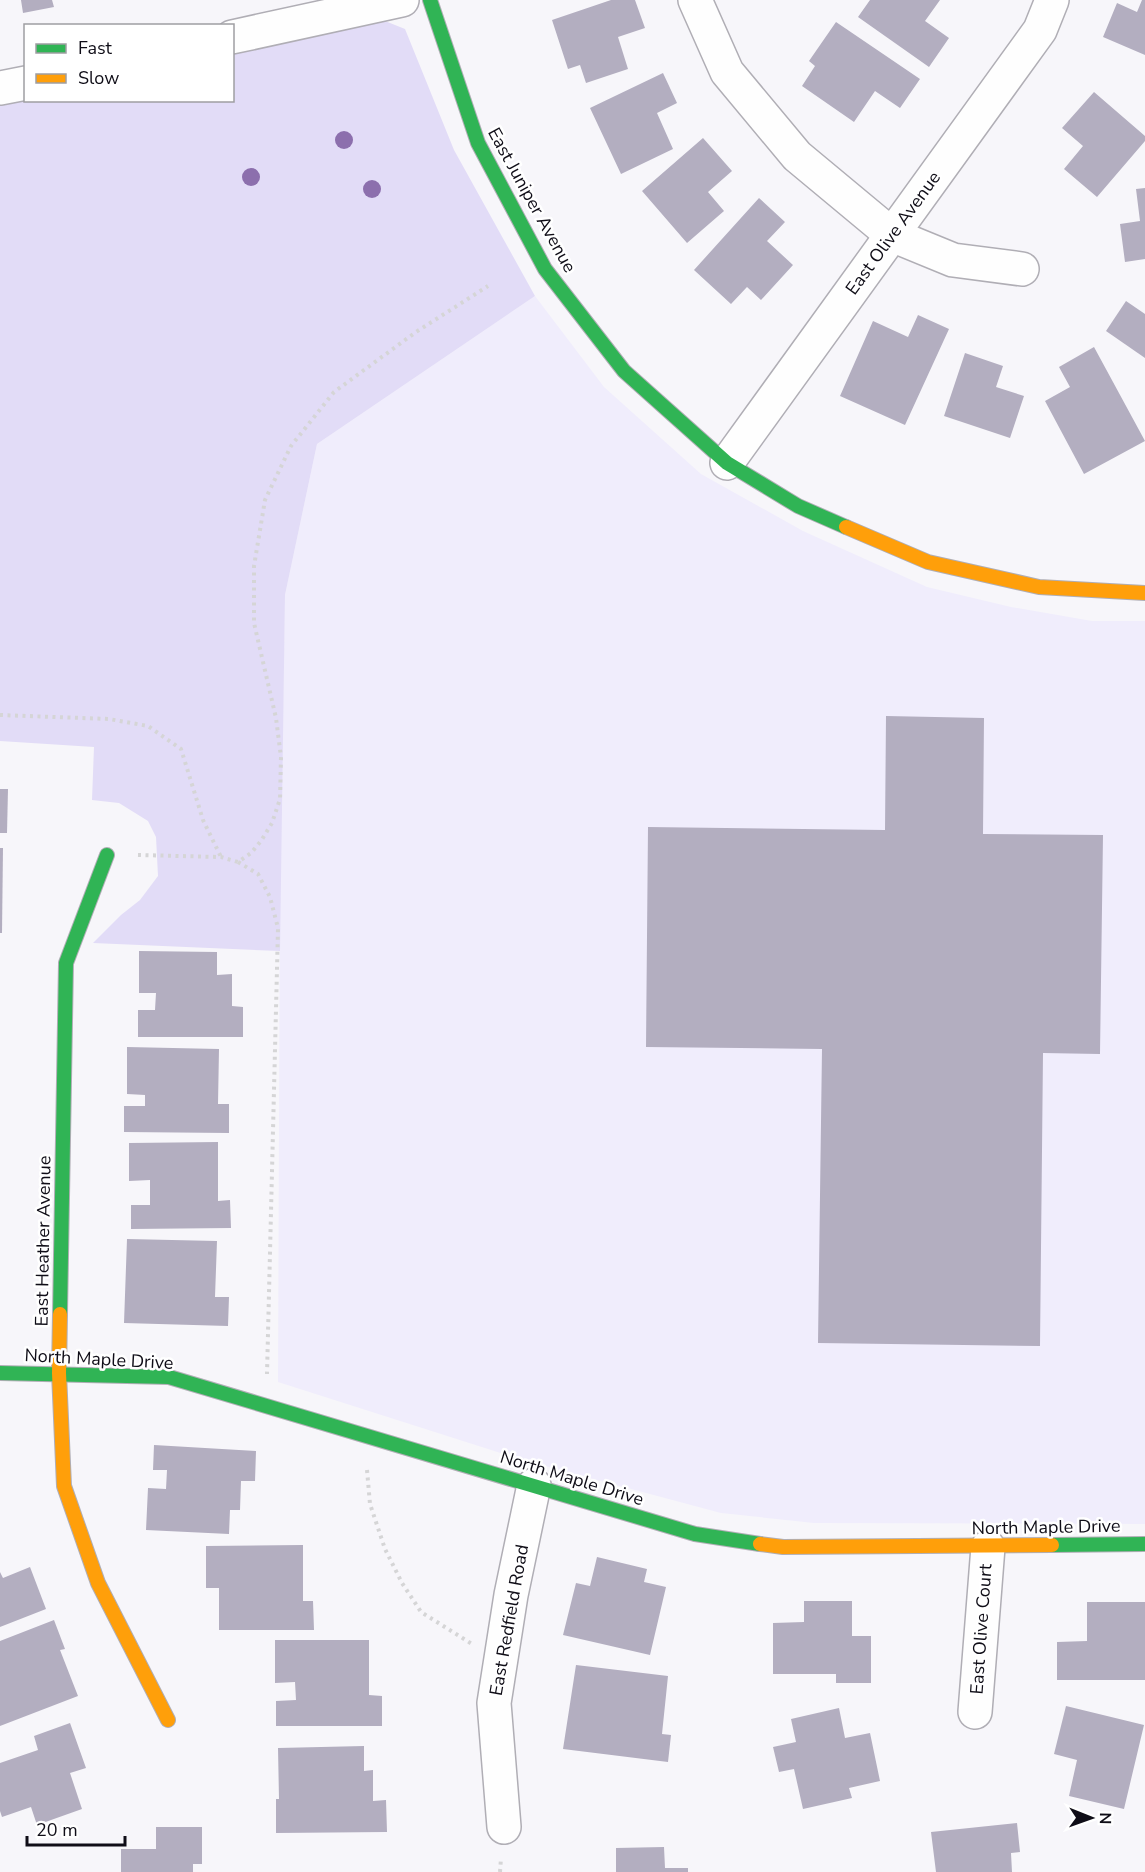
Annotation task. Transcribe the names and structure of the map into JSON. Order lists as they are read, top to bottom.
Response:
{
  "streets": {
    "street": [
      "East Juniper Avenue",
      "East Olive Avenue",
      "East Heather Avenue",
      "North Maple Drive",
      "East Redfield Road",
      "East Olive Court"
    ]
  },
  "crossings": [
    ["East Juniper Avenue", "East Olive Avenue"],
    ["East Heather Avenue", "North Maple Drive"],
    ["North Maple Drive", "East Redfield Road"],
    ["North Maple Drive", "East Olive Court"]
  ],
  "legend": ["Fast", "Slow"],
  "scale_bar": "20 m",
  "north": "right"
}
